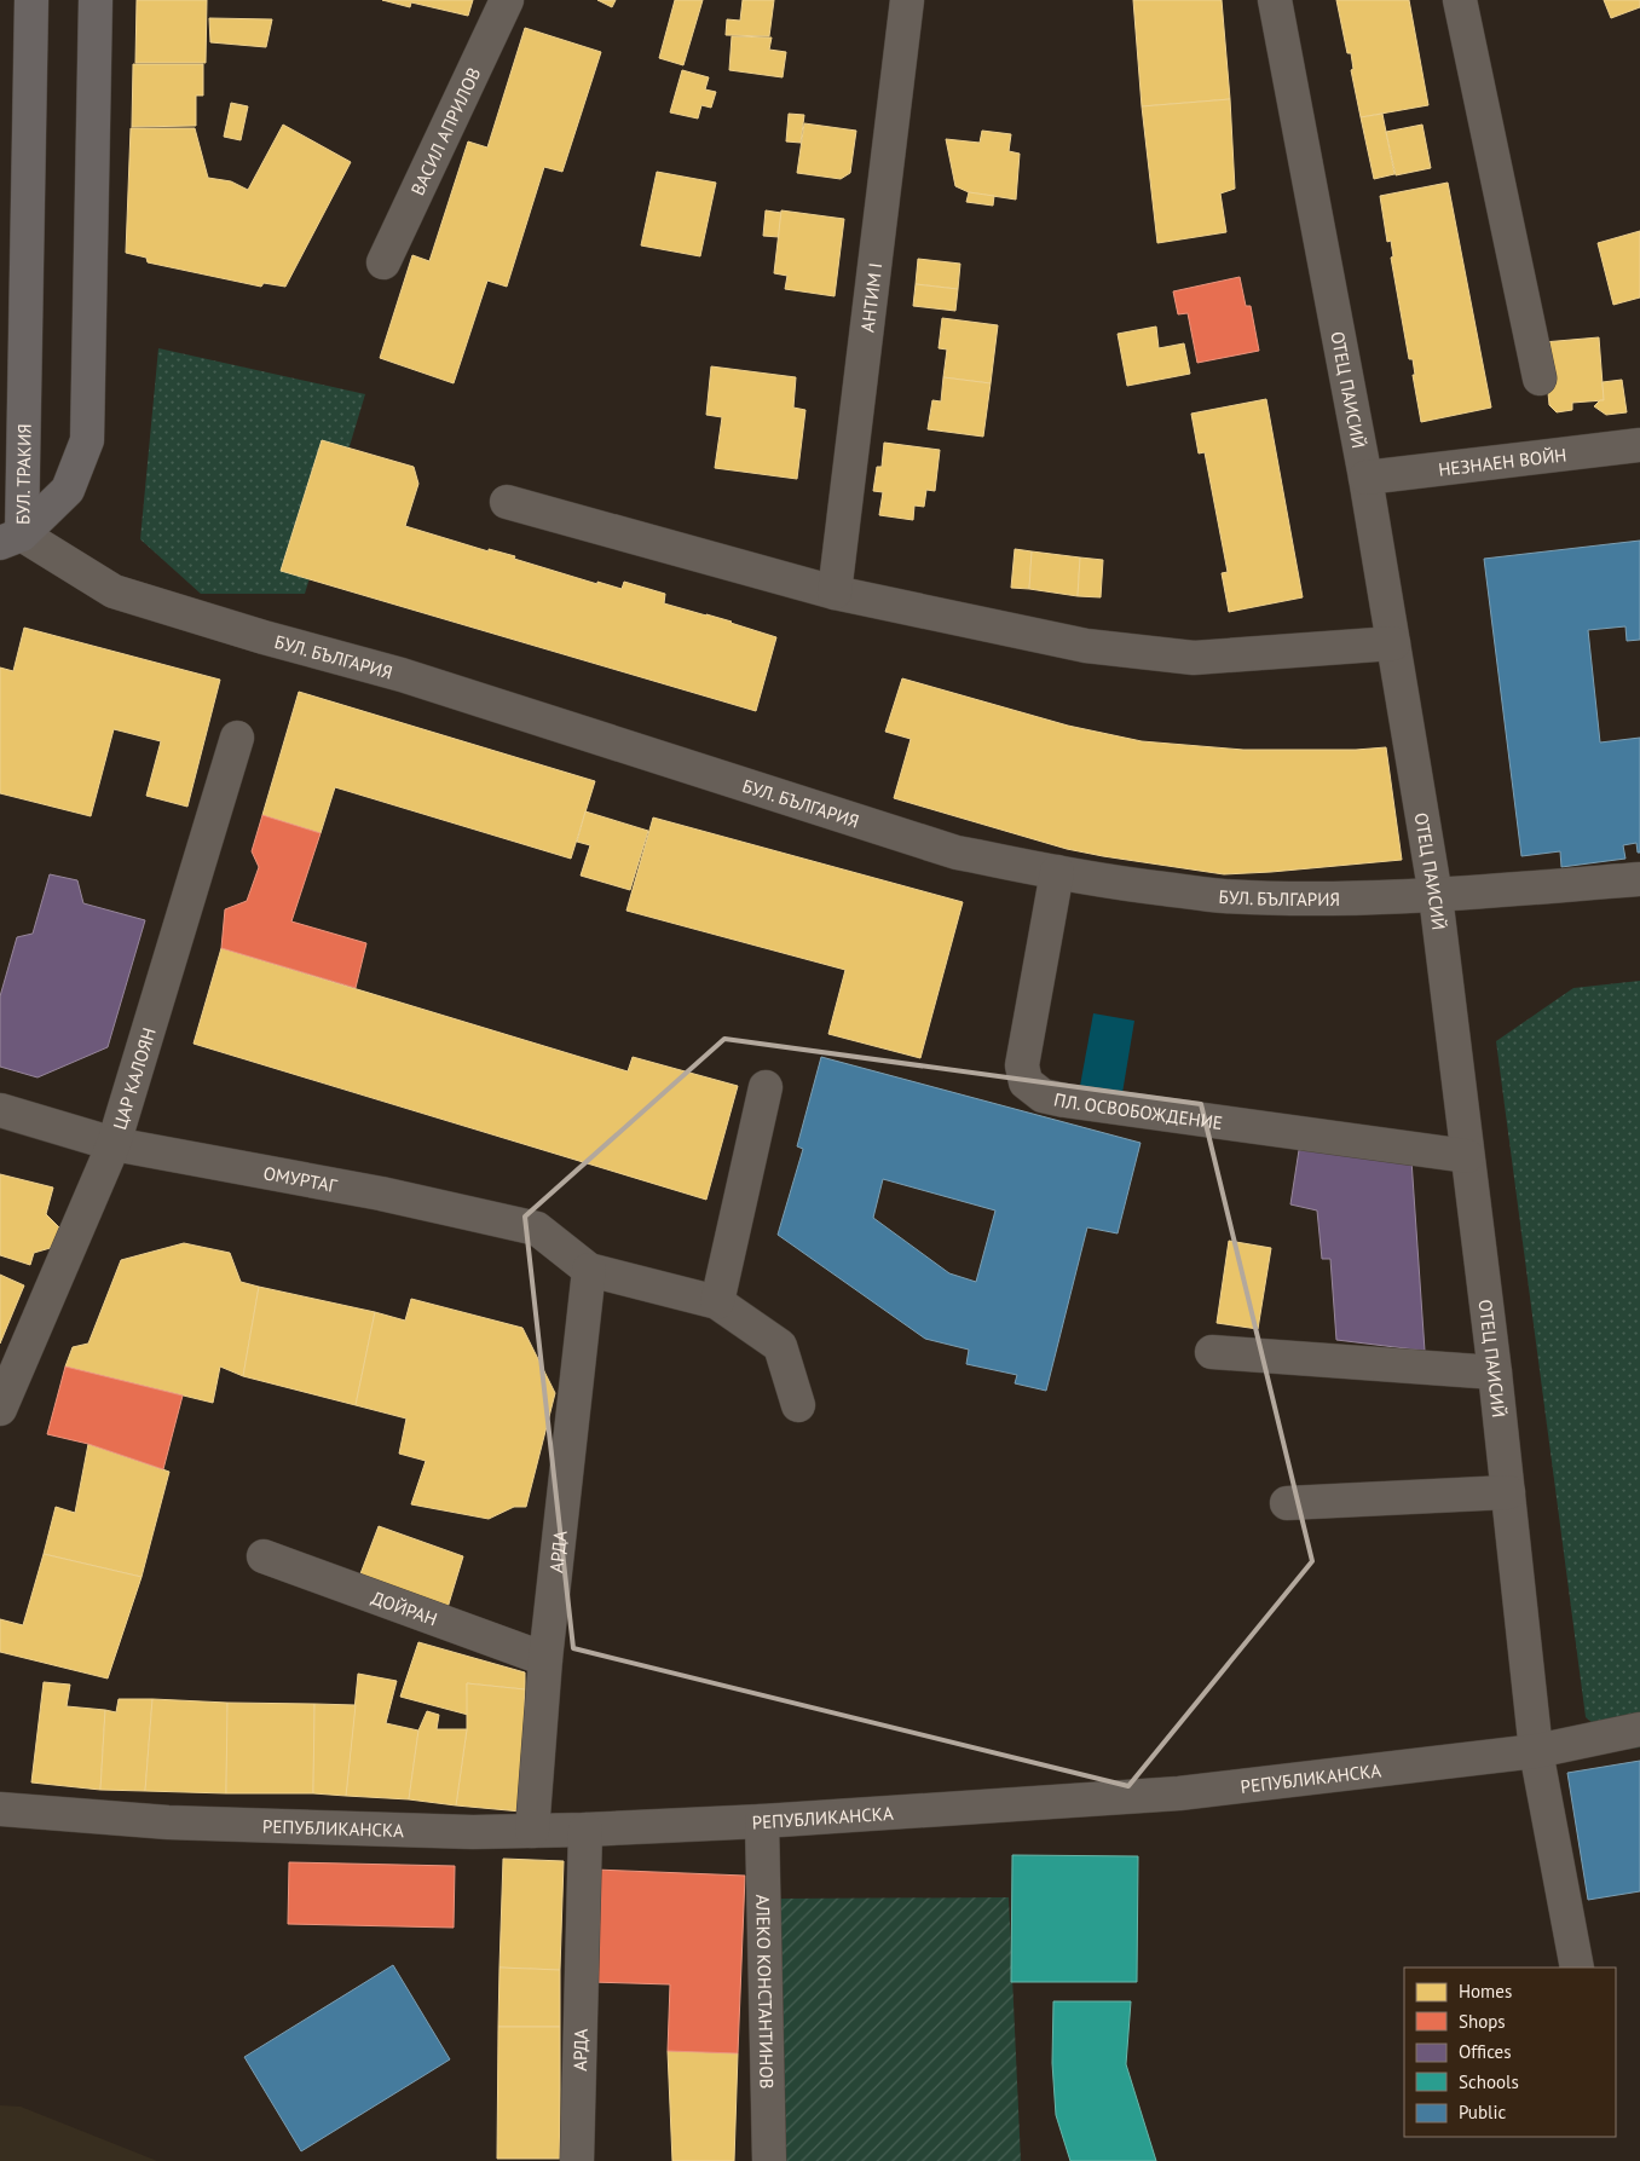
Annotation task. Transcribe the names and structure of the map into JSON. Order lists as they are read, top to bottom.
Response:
{
  "streets": {
    "main road": ["БУЛ. ТРАКИЯ"],
    "street": [
      "ВАСИЛ АПРИЛОВ",
      "АНТИМ I",
      "ОТЕЦ ПАИСИЙ",
      "НЕЗНАЕН ВОЙН",
      "БУЛ. БЪЛГАРИЯ",
      "ЦАР КАЛОЯН",
      "ПЛ. ОСВОБОЖДЕНИЕ",
      "ОМУРТАГ",
      "АРДА",
      "ДОЙРАН",
      "РЕПУБЛИКАНСКА",
      "АЛЕКО КОНСТАНТИНОВ"
    ]
  },
  "crossings": [
    ["ОТЕЦ ПАИСИЙ", "НЕЗНАЕН ВОЙН"],
    ["ОТЕЦ ПАИСИЙ", "БУЛ. БЪЛГАРИЯ"],
    ["ОТЕЦ ПАИСИЙ", "ПЛ. ОСВОБОЖДЕНИЕ"],
    ["ОТЕЦ ПАИСИЙ", "РЕПУБЛИКАНСКА"],
    ["БУЛ. ТРАКИЯ", "БУЛ. БЪЛГАРИЯ"],
    ["БУЛ. БЪЛГАРИЯ", "ПЛ. ОСВОБОЖДЕНИЕ"],
    ["ЦАР КАЛОЯН", "ОМУРТАГ"],
    ["ОМУРТАГ", "АРДА"],
    ["АРДА", "ДОЙРАН"],
    ["АРДА", "РЕПУБЛИКАНСКА"],
    ["РЕПУБЛИКАНСКА", "АЛЕКО КОНСТАНТИНОВ"]
  ],
  "legend": [
    "Homes",
    "Shops",
    "Offices",
    "Schools",
    "Public"
  ]
}
